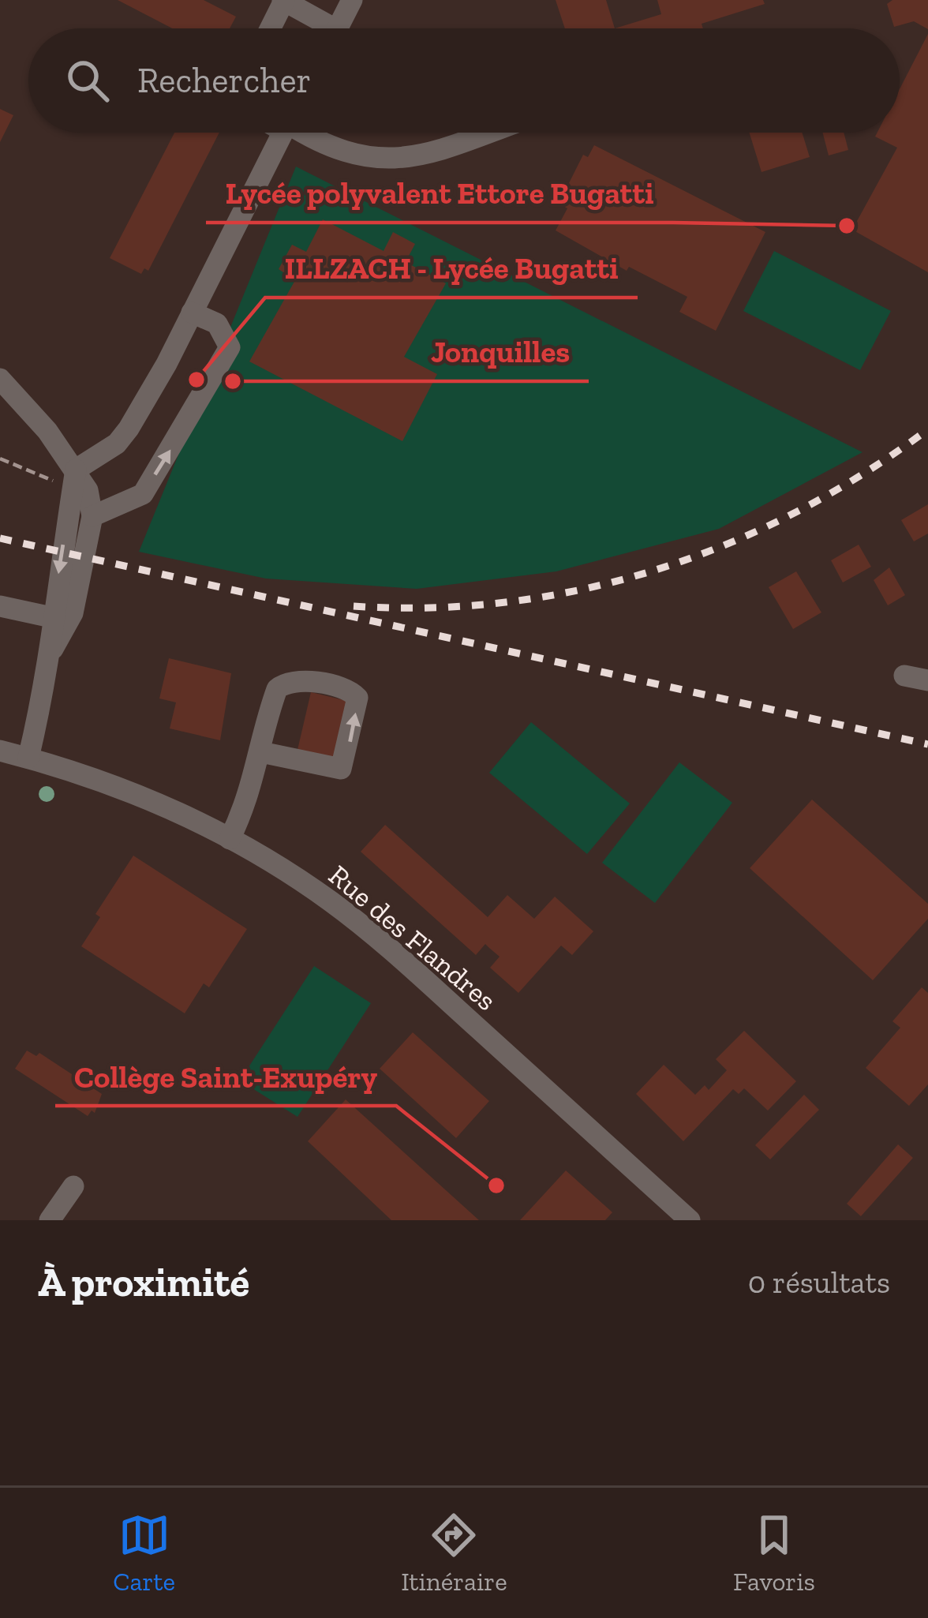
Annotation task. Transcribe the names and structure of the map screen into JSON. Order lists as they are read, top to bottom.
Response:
{
  "streets": {
    "street": ["Rue des Flandres"]
  },
  "places": [
    "Lycée polyvalent Ettore Bugatti",
    "ILLZACH - Lycée Bugatti",
    "Jonquilles",
    "Collège Saint-Exupéry"
  ],
  "page": {
    "search": "Rechercher",
    "heading": ["À proximité", "0 résultats"],
    "nav": ["Carte", "Itinéraire", "Favoris"]
  }
}
